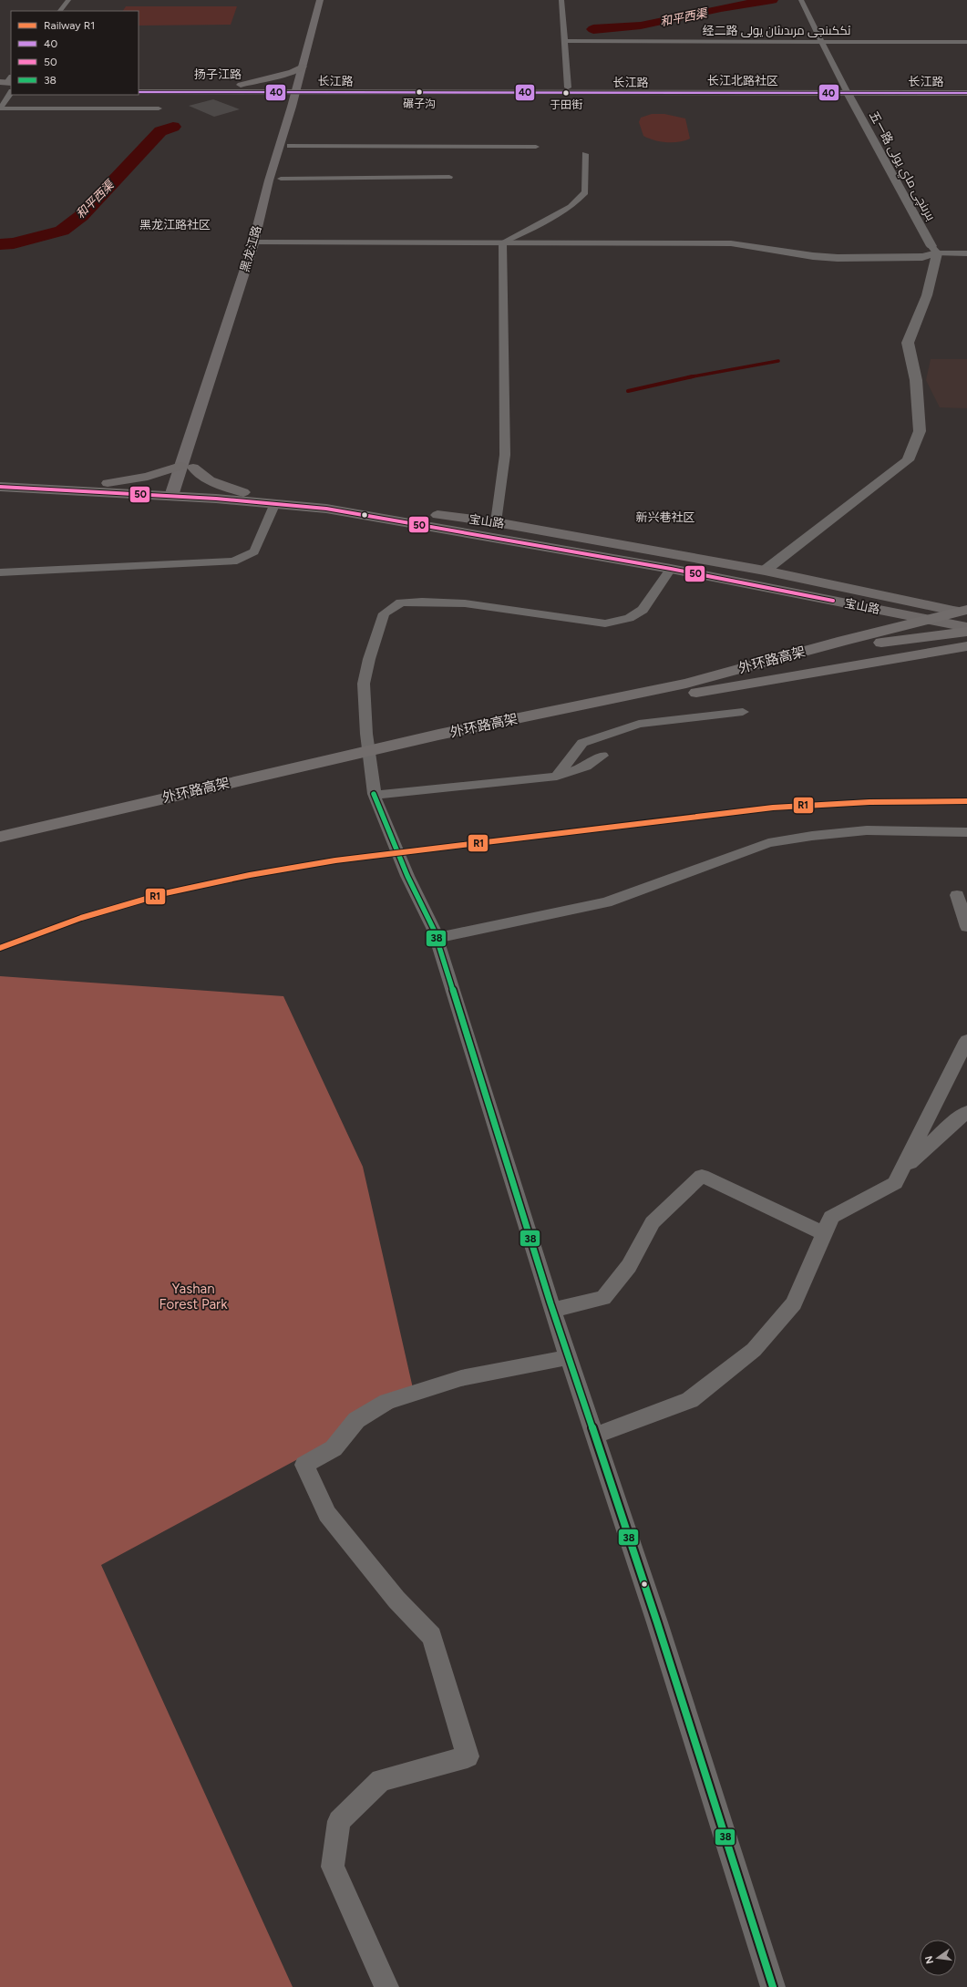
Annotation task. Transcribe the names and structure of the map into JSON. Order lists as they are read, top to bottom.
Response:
{
  "streets": {
    "highway": ["外环路高架"],
    "main road": [
      "扬子江路",
      "长江路",
      "黑龙江路",
      "宝山路"
    ],
    "street": ["经二路 ئككىنجى مرىدىئان يولى", "五一路 بىرىنچى ماي يولى"]
  },
  "crossings": [
    ["经二路 ئككىنجى مرىدىئان يولى", "五一路 بىرىنچى ماي يولى"],
    ["扬子江路", "长江路"],
    ["扬子江路", "黑龙江路"],
    ["长江路", "五一路 بىرىنچى ماي يولى"],
    ["长江路", "黑龙江路"],
    ["黑龙江路", "宝山路"]
  ],
  "districts": ["长江北路社区", "黑龙江路社区", "新兴巷社区"],
  "water": ["和平西渠"],
  "parks": ["Yashan Forest Park"],
  "places": ["碾子沟", "于田街"],
  "lines": [
    "transit line 40",
    "transit line 50",
    "transit line 38",
    "rail line R1"
  ],
  "legend": [
    "Railway R1",
    "40",
    "50",
    "38"
  ],
  "north": "left"
}
